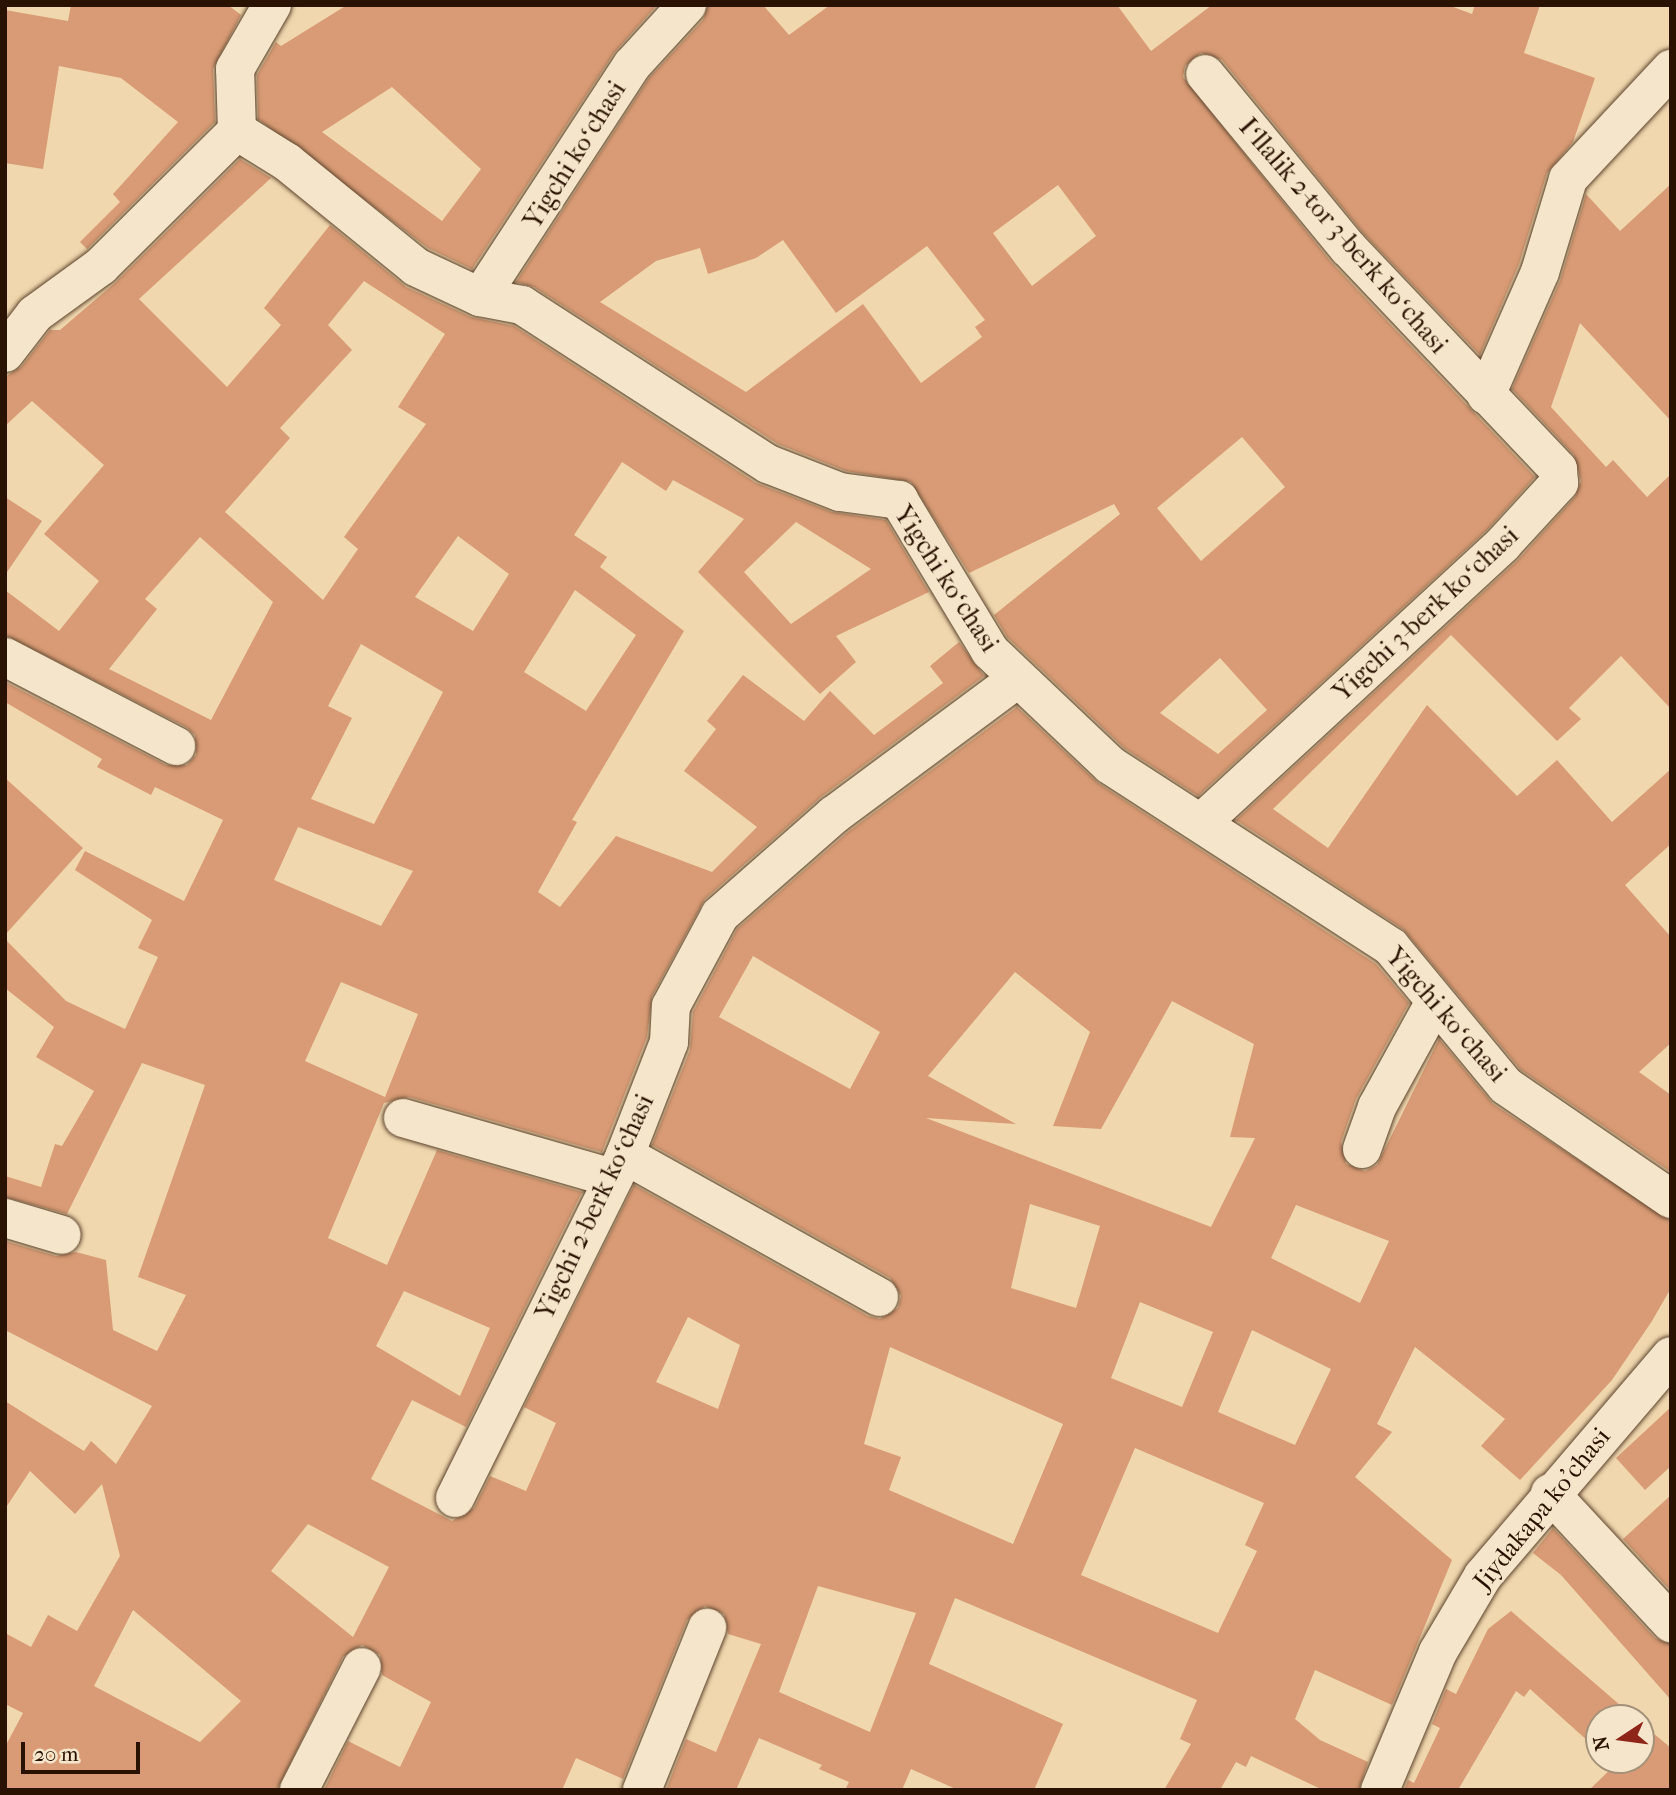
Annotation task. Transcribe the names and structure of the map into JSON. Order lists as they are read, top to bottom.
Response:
{
  "streets": {
    "street": [
      "Yigchi koʻchasi",
      "Iʻllalik 2-tor 3-berk koʻchasi",
      "Yigchi 3-berk koʻchasi",
      "Yigchi 2-berk koʻchasi",
      "Jiydakapa ko'chasi"
    ]
  },
  "crossings": [
    ["Yigchi koʻchasi", "Yigchi 3-berk koʻchasi"],
    ["Yigchi koʻchasi", "Yigchi 2-berk koʻchasi"],
    ["Iʻllalik 2-tor 3-berk koʻchasi", "Yigchi 3-berk koʻchasi"]
  ],
  "scale_bar": "20 m",
  "north": "left"
}
